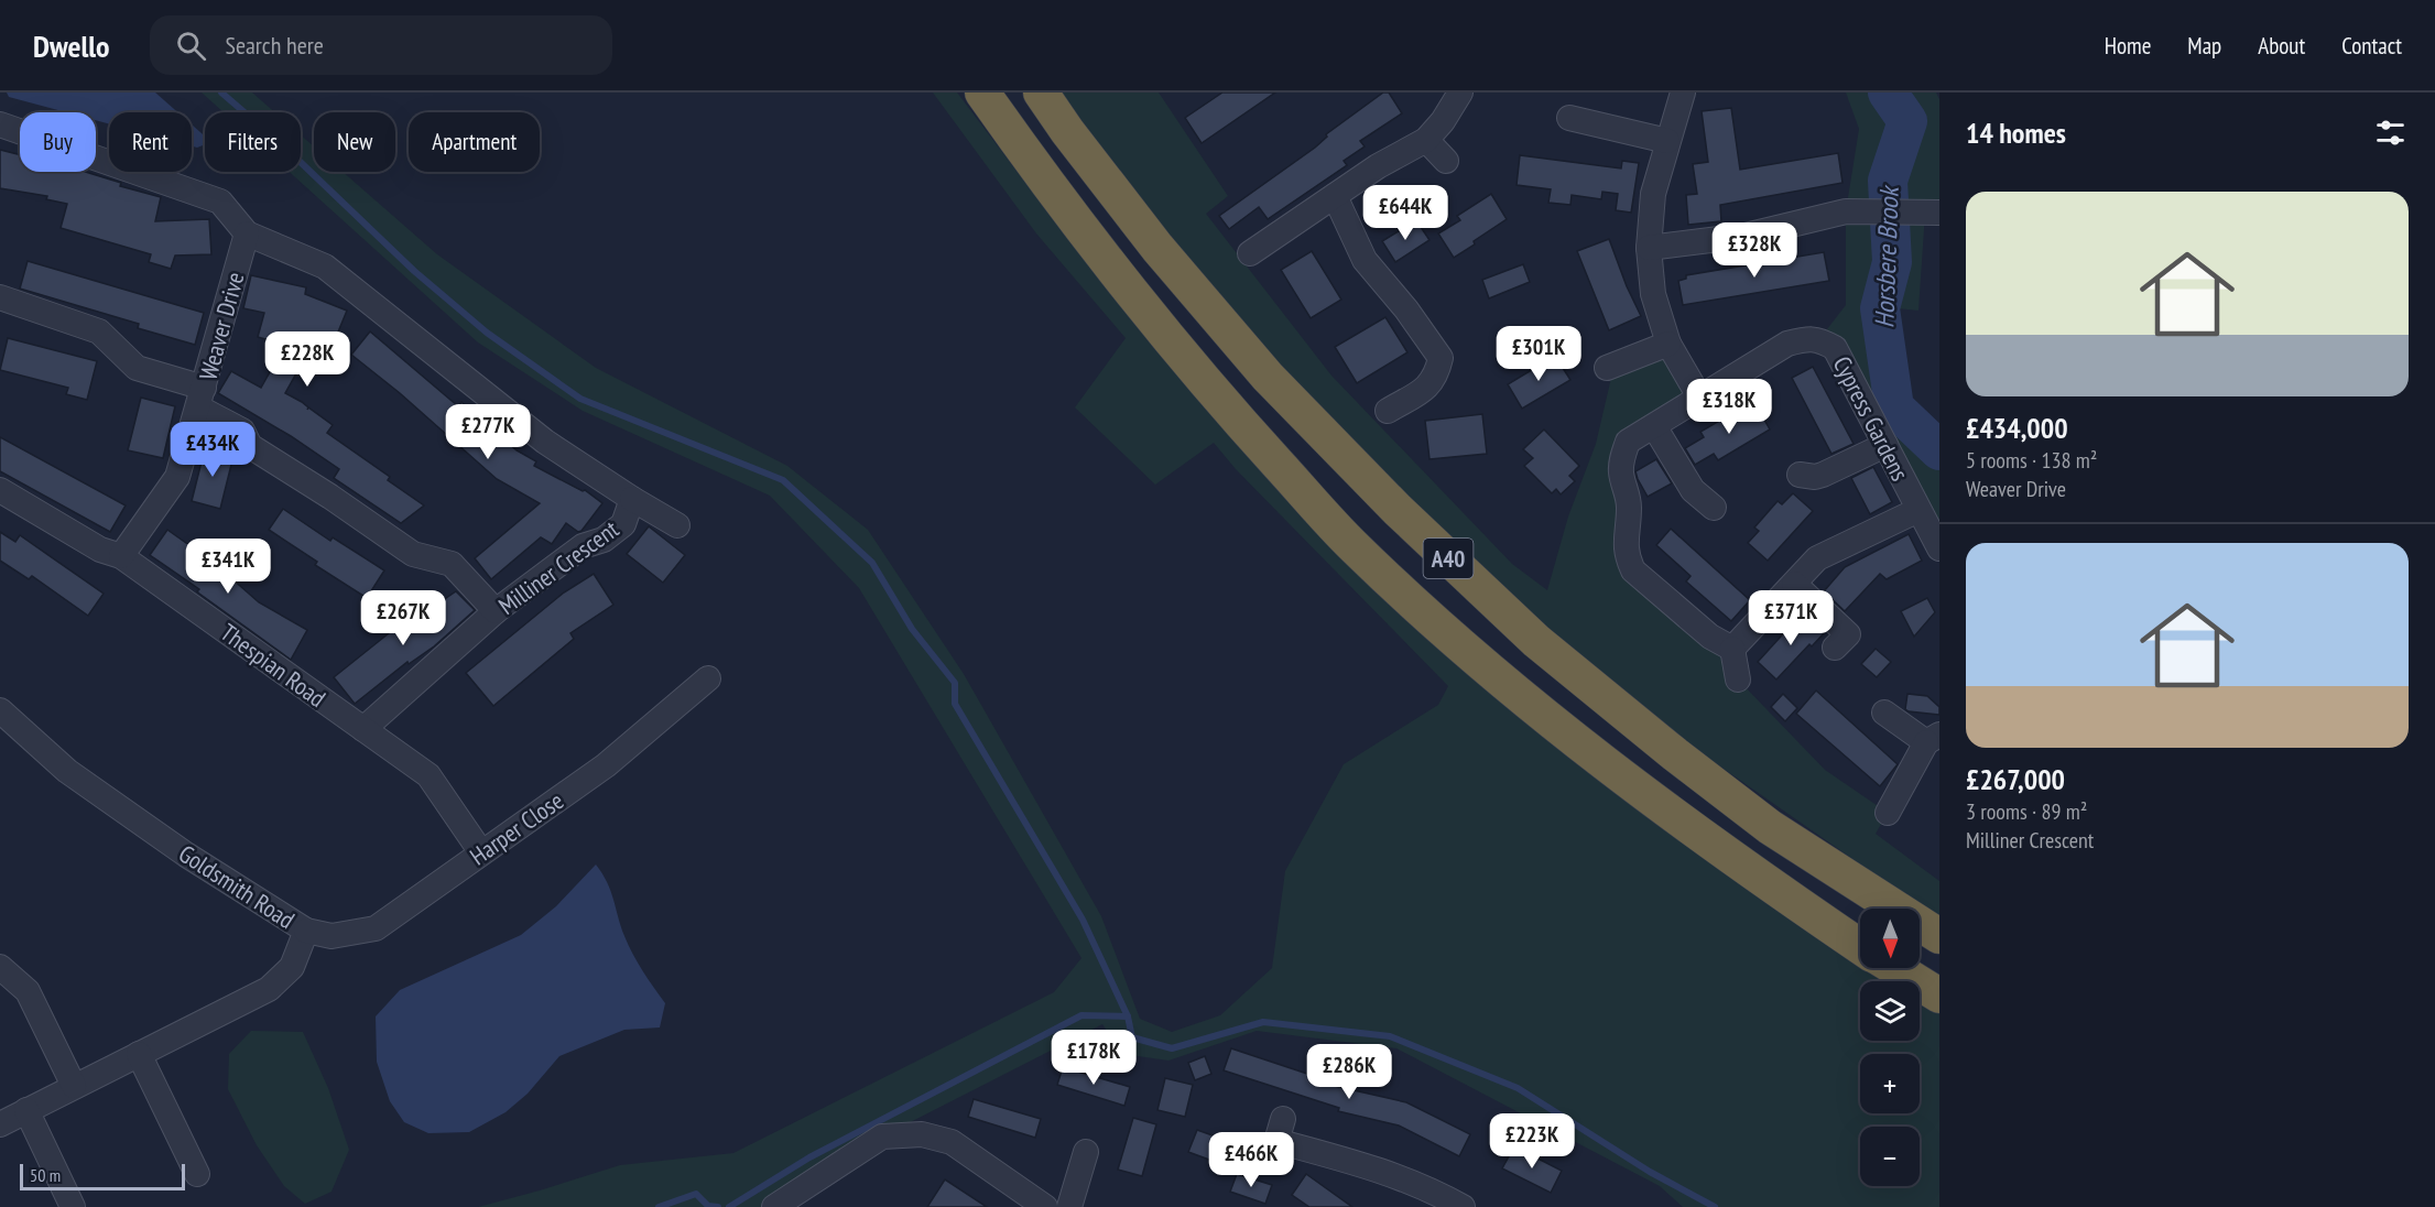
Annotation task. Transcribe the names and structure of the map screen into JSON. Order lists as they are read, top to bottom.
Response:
{
  "streets": {
    "highway": ["A40"],
    "street": [
      "Weaver Drive",
      "Cypress Gardens",
      "Milliner Crescent",
      "Thespian Road",
      "Harper Close",
      "Goldsmith Road"
    ]
  },
  "crossings": [
    ["Weaver Drive", "Milliner Crescent"],
    ["Weaver Drive", "Thespian Road"],
    ["Milliner Crescent", "Thespian Road"],
    ["Thespian Road", "Harper Close"],
    ["Harper Close", "Goldsmith Road"]
  ],
  "water": ["Horsbere Brook"],
  "scale_bar": "50 m",
  "north": "bottom",
  "page": {
    "header": "Dwello",
    "search": "Search here",
    "nav": [
      "Home",
      "Map",
      "About",
      "Contact"
    ],
    "heading": "14 homes",
    "chip": [
      "Buy",
      "Rent",
      "Filters",
      "New",
      "Apartment"
    ],
    "list": [
      {
        "name": "£434,000",
        "note": "5 rooms · 138 m² · Weaver Drive"
      },
      {
        "name": "£267,000",
        "note": "3 rooms · 89 m² · Milliner Crescent"
      }
    ],
    "price": [
      "£644K",
      "£328K",
      "£301K",
      "£228K",
      "£318K",
      "£277K",
      "£434K",
      "£341K",
      "£267K",
      "£371K",
      "£178K",
      "£286K",
      "£223K",
      "£466K"
    ],
    "map_buttons": ["+", "−"],
    "scale": "50 m"
  }
}
